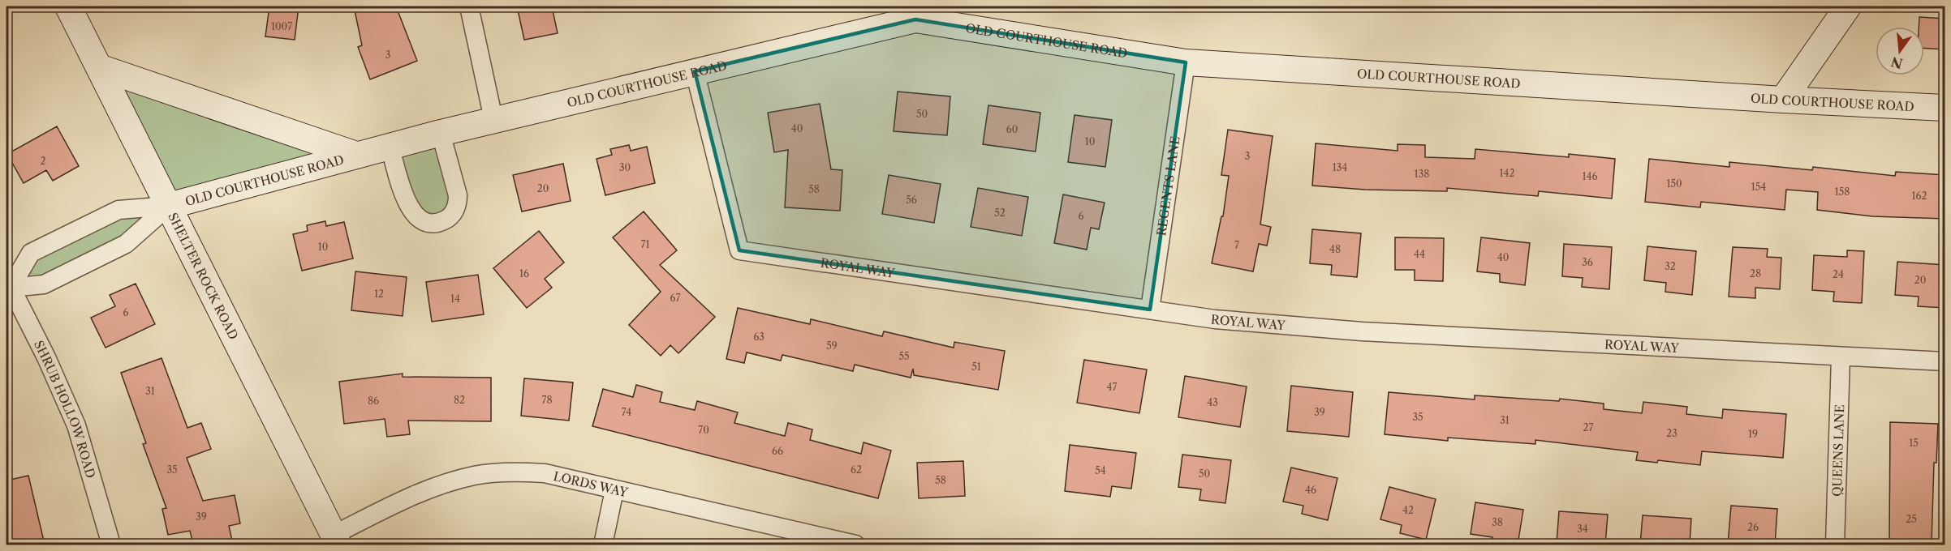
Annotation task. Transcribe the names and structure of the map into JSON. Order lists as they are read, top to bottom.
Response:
{
  "streets": {
    "street": [
      "OLD COURTHOUSE ROAD",
      "REGENTS LANE",
      "ROYAL WAY",
      "SHELTER ROCK ROAD",
      "SHRUB HOLLOW ROAD",
      "QUEENS LANE",
      "LORDS WAY"
    ]
  },
  "crossings": [
    ["OLD COURTHOUSE ROAD", "REGENTS LANE"],
    ["OLD COURTHOUSE ROAD", "ROYAL WAY"],
    ["OLD COURTHOUSE ROAD", "SHELTER ROCK ROAD"],
    ["REGENTS LANE", "ROYAL WAY"],
    ["ROYAL WAY", "QUEENS LANE"],
    ["SHELTER ROCK ROAD", "LORDS WAY"]
  ],
  "house_numbers": [
    "1007",
    "3",
    "50",
    "40",
    "60",
    "10",
    "3",
    "2",
    "30",
    "134",
    "142",
    "138",
    "146",
    "150",
    "154",
    "20",
    "58",
    "158",
    "162",
    "56",
    "52",
    "6",
    "71",
    "7",
    "10",
    "48",
    "44",
    "40",
    "36",
    "32",
    "16",
    "28",
    "24",
    "20",
    "12",
    "67",
    "14",
    "6",
    "63",
    "59",
    "55",
    "51",
    "47",
    "31",
    "82",
    "78",
    "86",
    "43",
    "74",
    "39",
    "35",
    "31",
    "27",
    "70",
    "23",
    "19",
    "15",
    "66",
    "35",
    "62",
    "54",
    "50",
    "58",
    "46",
    "42",
    "39",
    "25",
    "38",
    "26",
    "34"
  ],
  "north": "bottom"
}
